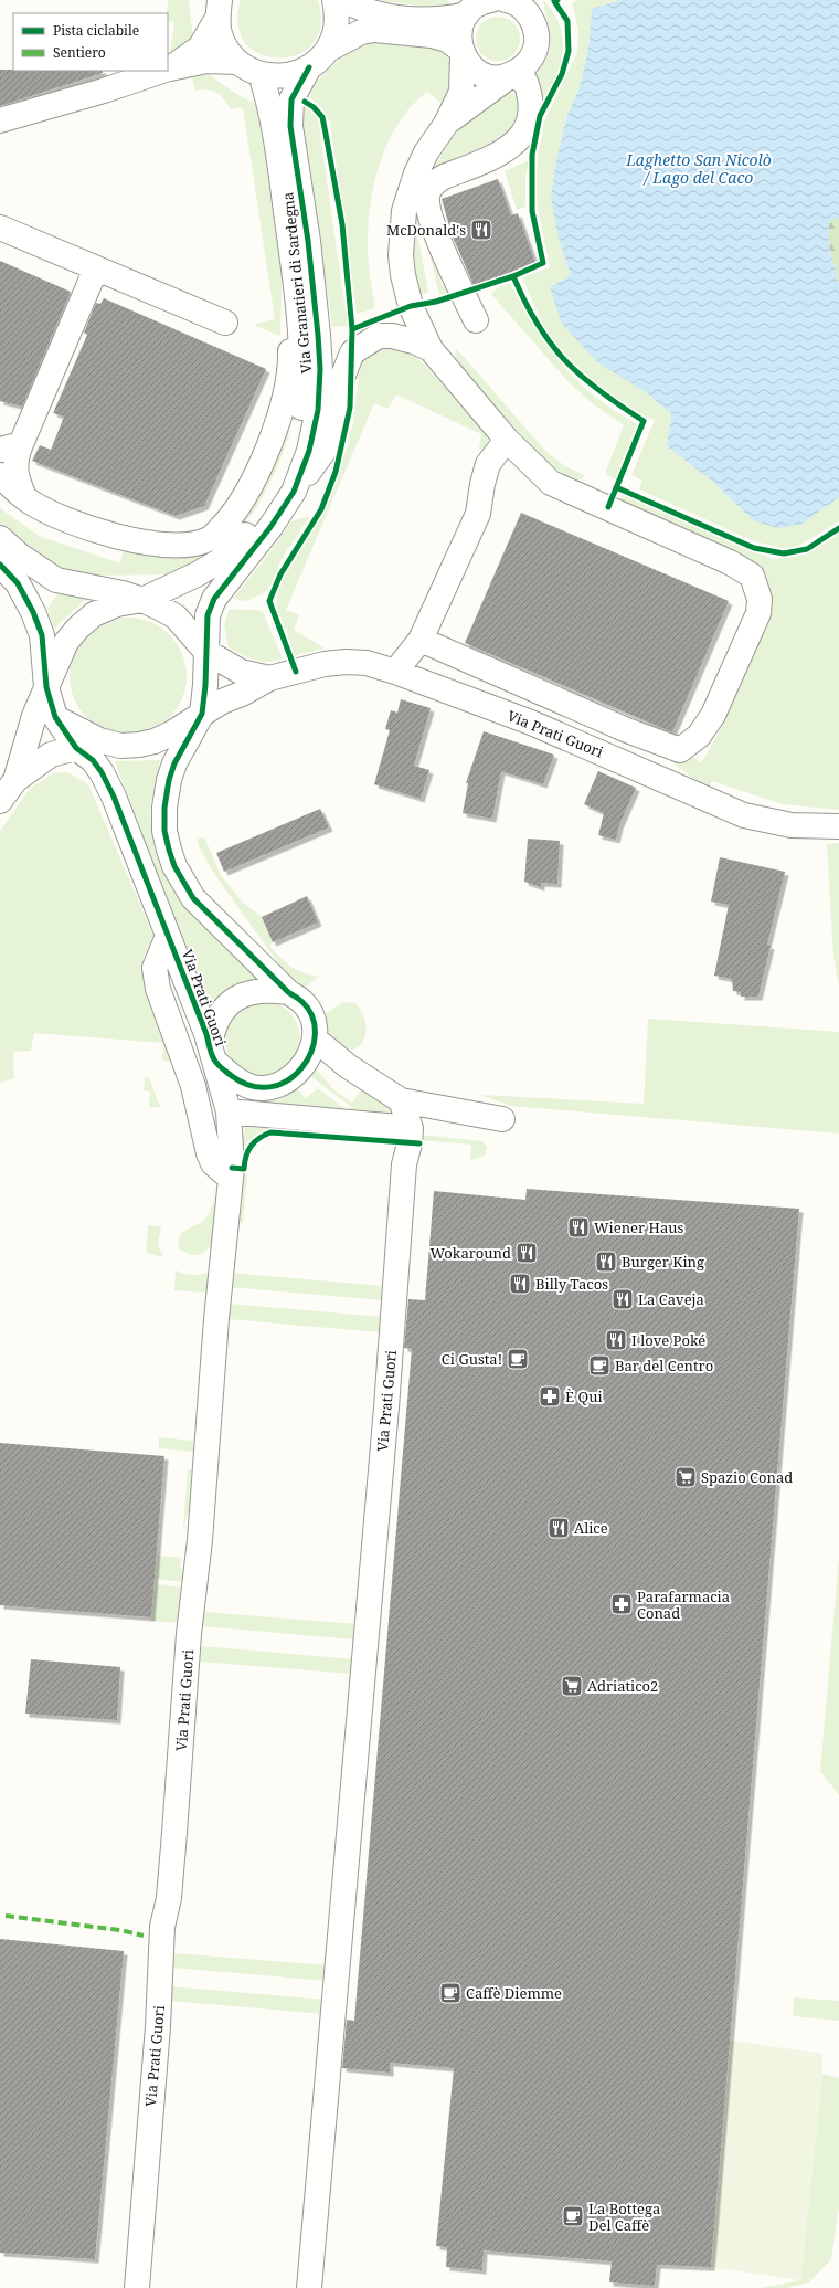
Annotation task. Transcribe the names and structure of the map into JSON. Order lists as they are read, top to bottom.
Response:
{
  "streets": {
    "street": ["Via Granatieri di Sardegna", "Via Prati Guori"]
  },
  "crossings": [
    ["Via Granatieri di Sardegna", "Via Prati Guori"]
  ],
  "water": ["Laghetto San Nicolò / Lago del Caco"],
  "places": {
    "restaurant": [
      "McDonald's",
      "Wiener Haus",
      "Wokaround",
      "Burger King",
      "Billy Tacos",
      "La Caveja",
      "I love Poké",
      "Alice"
    ],
    "cafe": [
      "Ci Gusta!",
      "Bar del Centro",
      "Caffè Diemme",
      "La Bottega Del Caffè"
    ],
    "pharmacy": ["È Qui", "Parafarmacia Conad"],
    "supermarket": ["Spazio Conad", "Adriatico2"]
  },
  "legend": ["Pista ciclabile", "Sentiero"]
}
